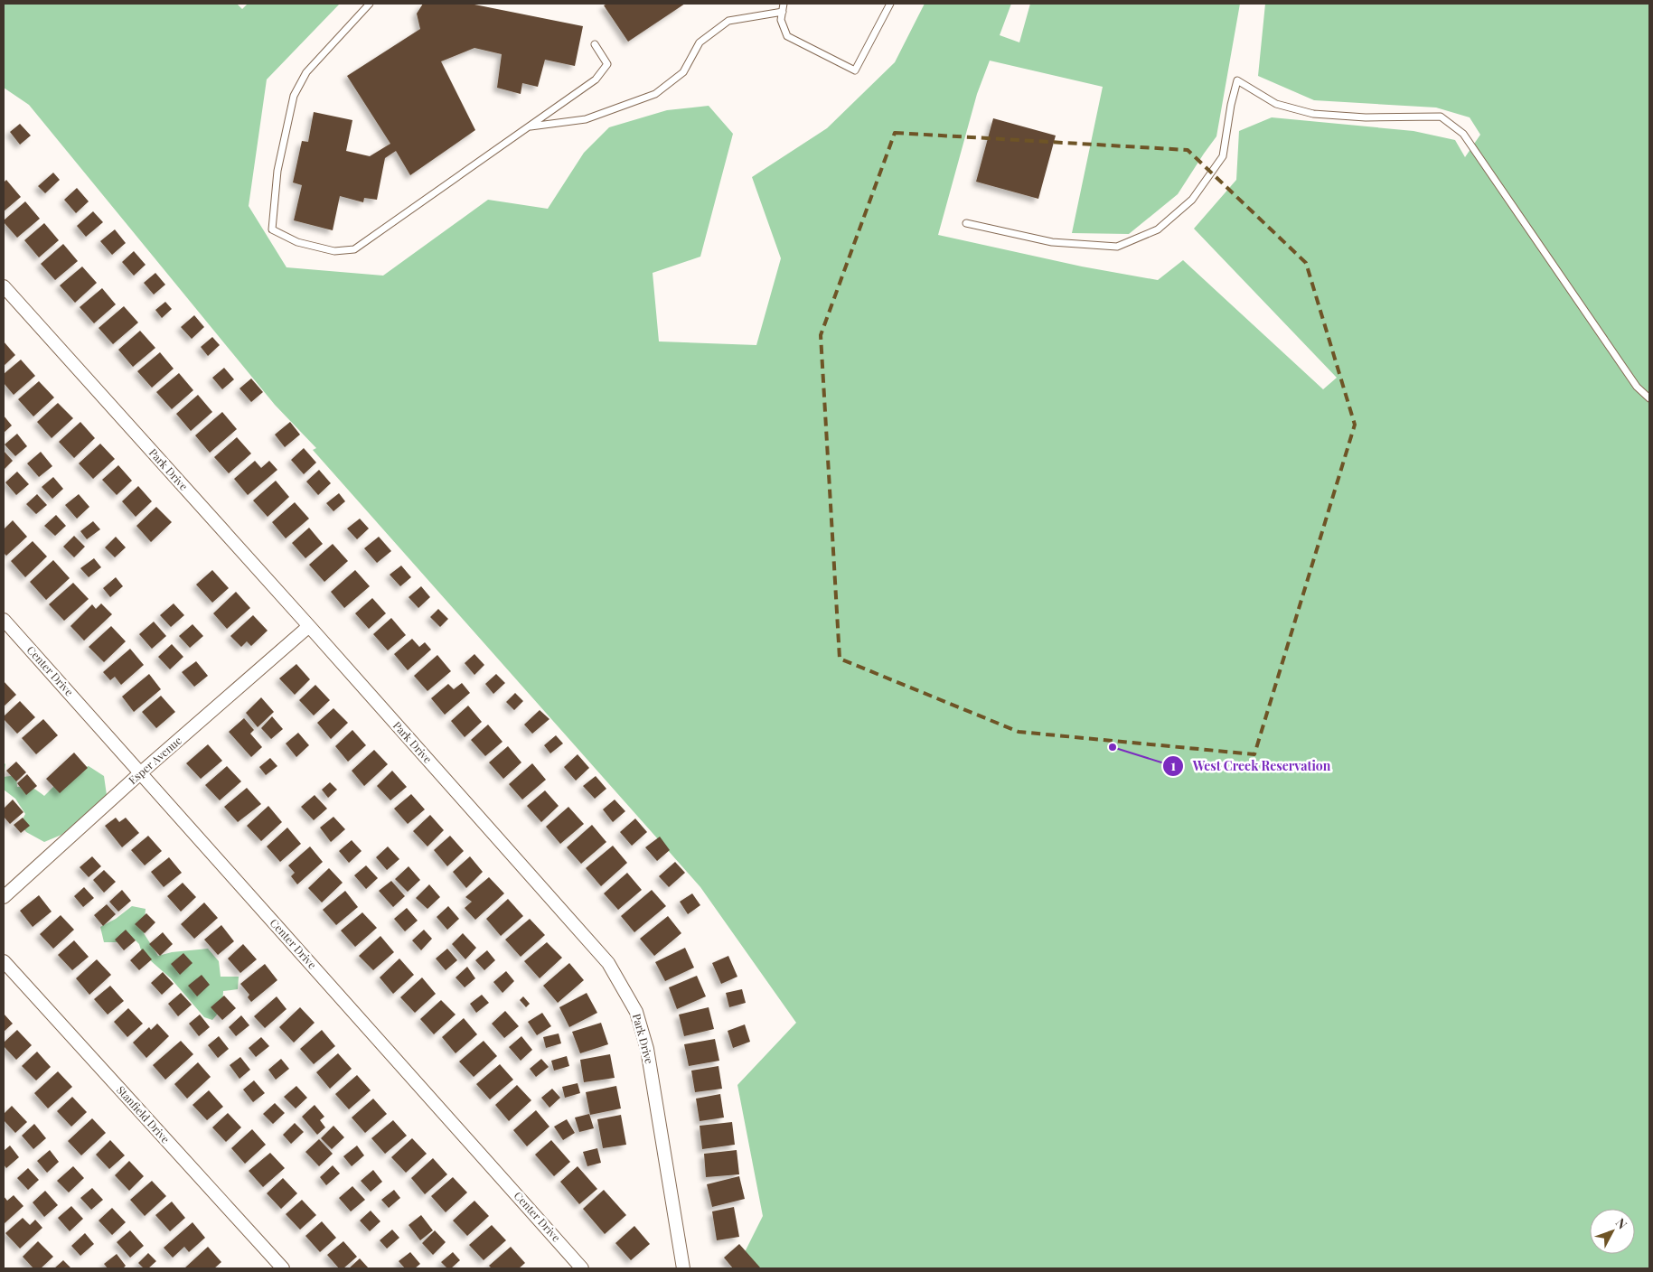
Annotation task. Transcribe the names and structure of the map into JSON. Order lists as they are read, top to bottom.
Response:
{
  "streets": {
    "street": [
      "Park Drive",
      "Center Drive",
      "Esper Avenue",
      "Stanfield Drive"
    ]
  },
  "crossings": [
    ["Park Drive", "Esper Avenue"],
    ["Center Drive", "Esper Avenue"]
  ],
  "places": ["West Creek Reservation"],
  "north": "top right"
}
